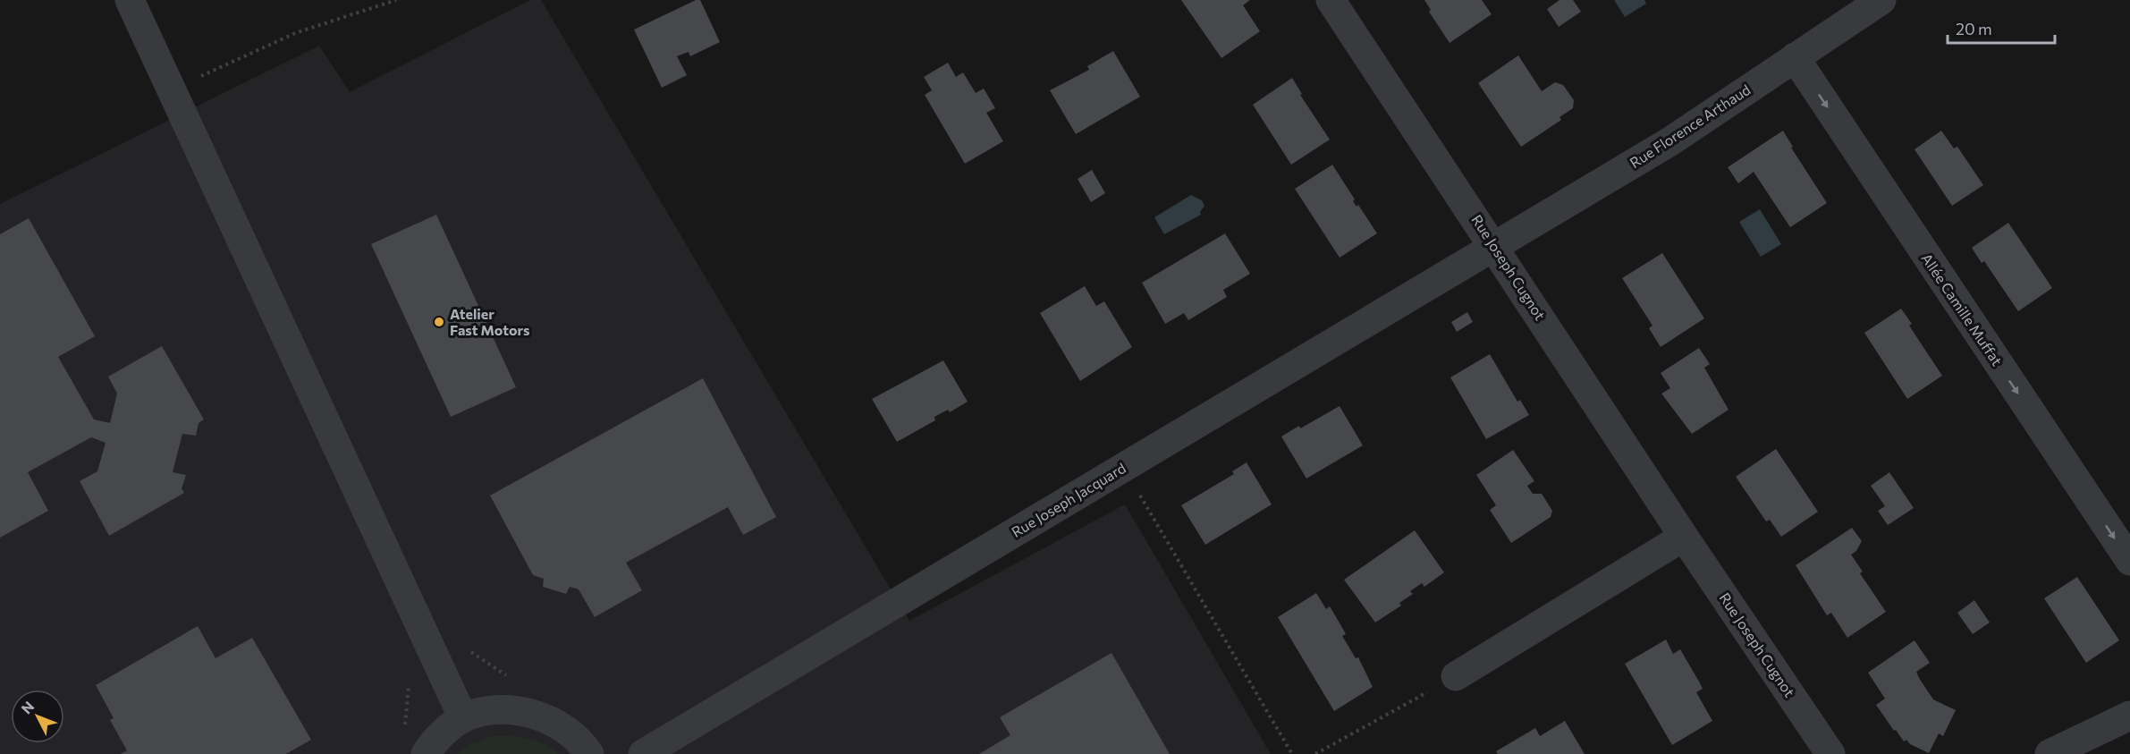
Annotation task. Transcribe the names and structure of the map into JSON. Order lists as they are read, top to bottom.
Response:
{
  "streets": {
    "street": [
      "Rue Florence Arthaud",
      "Rue Joseph Cugnot",
      "Allée Camille Muffat",
      "Rue Joseph Jacquard"
    ]
  },
  "crossings": [
    ["Rue Florence Arthaud", "Rue Joseph Cugnot"],
    ["Rue Florence Arthaud", "Allée Camille Muffat"],
    ["Rue Florence Arthaud", "Rue Joseph Jacquard"],
    ["Rue Joseph Cugnot", "Rue Joseph Jacquard"]
  ],
  "one_way": ["Allée Camille Muffat"],
  "places": ["Atelier Fast Motors"],
  "scale_bar": "20 m",
  "north": "top left"
}
